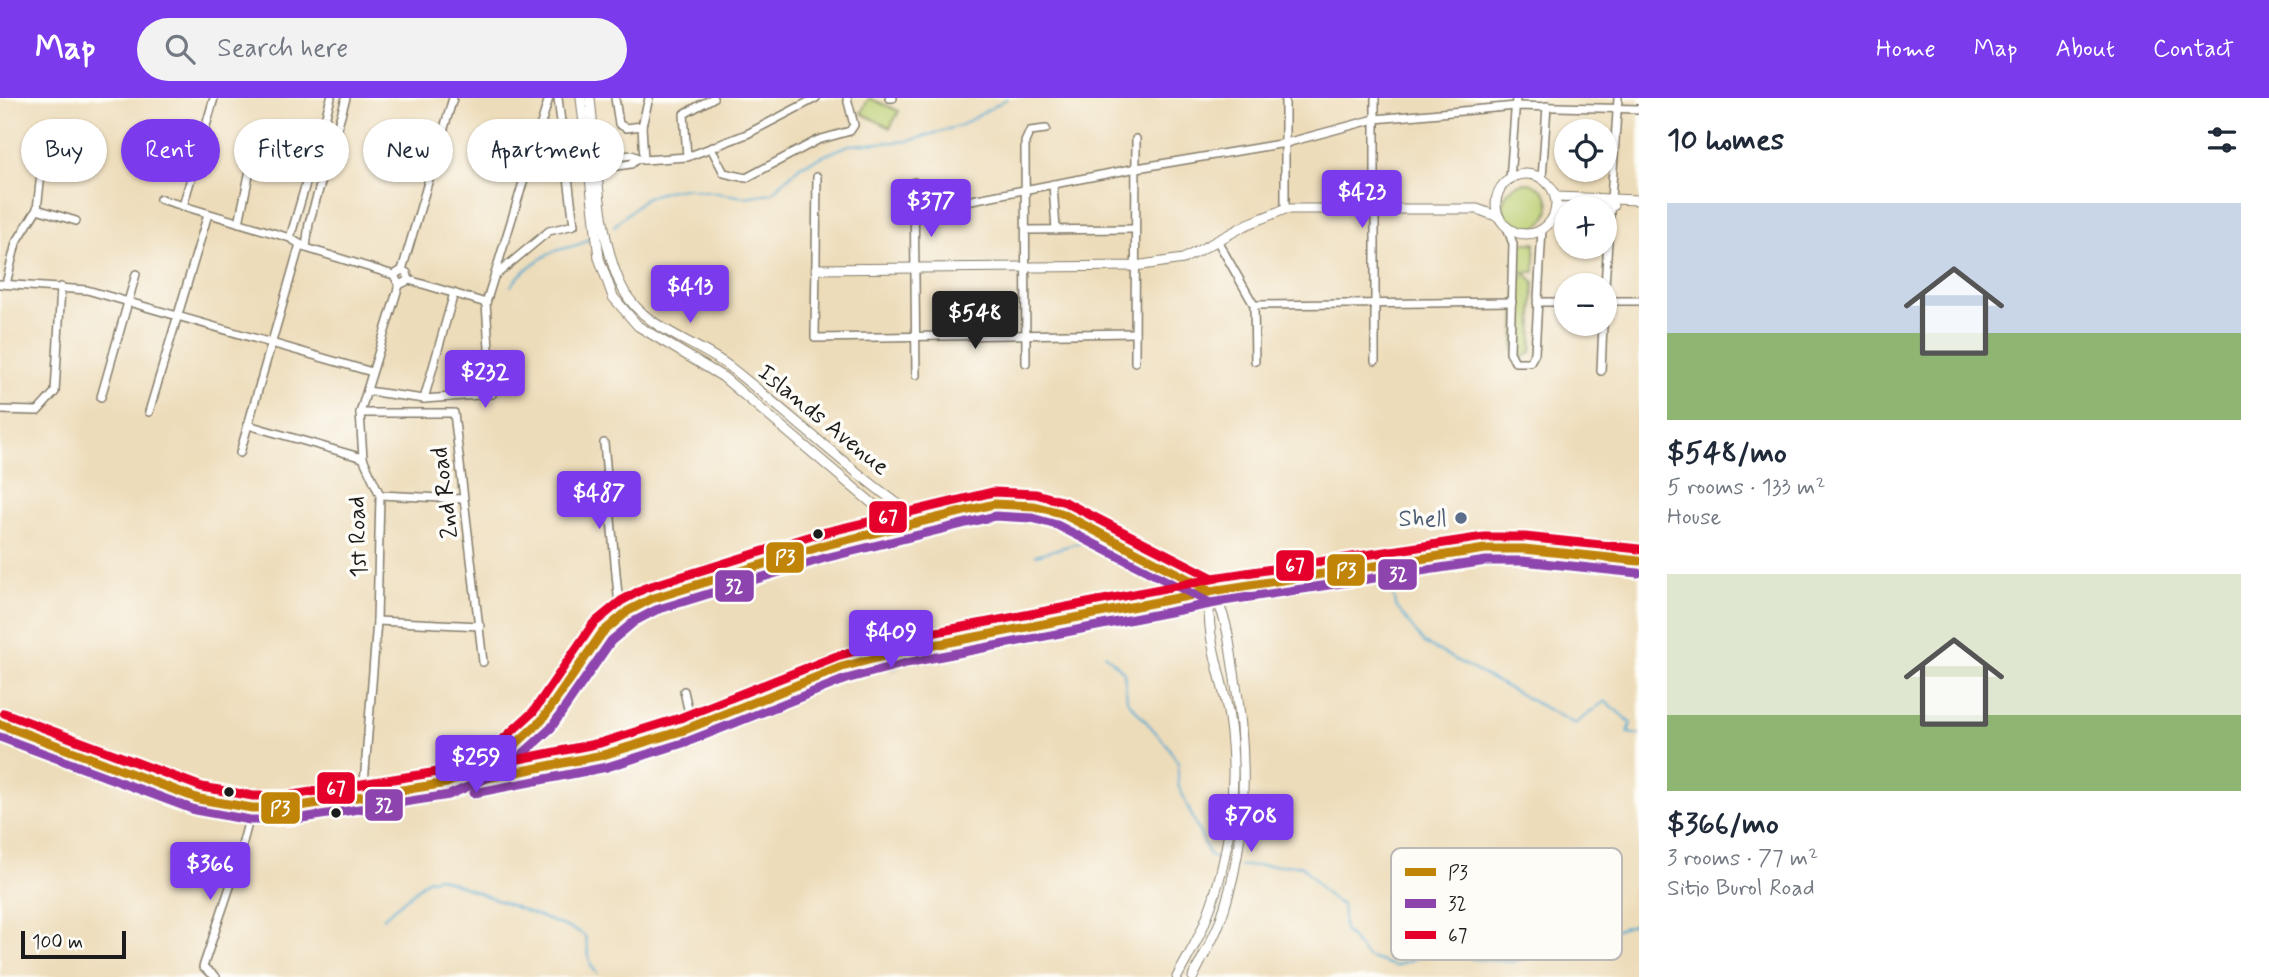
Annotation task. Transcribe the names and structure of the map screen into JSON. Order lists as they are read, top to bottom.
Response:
{
  "streets": {
    "street": ["Islands Avenue", "2nd Road", "1st Road"]
  },
  "crossings": [
    ["2nd Road", "1st Road"]
  ],
  "places": ["Shell"],
  "lines": ["transit line 67", "transit line P3", "transit line 32"],
  "legend": ["P3", "32", "67"],
  "scale_bar": "100 m",
  "page": {
    "header": "Map",
    "search": "Search here",
    "nav": [
      "Home",
      "Map",
      "About",
      "Contact"
    ],
    "heading": "10 homes",
    "map_buttons": ["+", "−"],
    "chip": [
      "Buy",
      "Rent",
      "Filters",
      "New",
      "Apartment"
    ],
    "price": [
      "$423",
      "$377",
      "$413",
      "$548",
      "$232",
      "$487",
      "$409",
      "$259",
      "$708",
      "$366"
    ],
    "list": [
      {
        "name": "$548/mo",
        "note": "5 rooms · 133 m² · House"
      },
      {
        "name": "$366/mo",
        "note": "3 rooms · 77 m² · Sitio Burol Road"
      }
    ],
    "scale": "100 m"
  }
}
